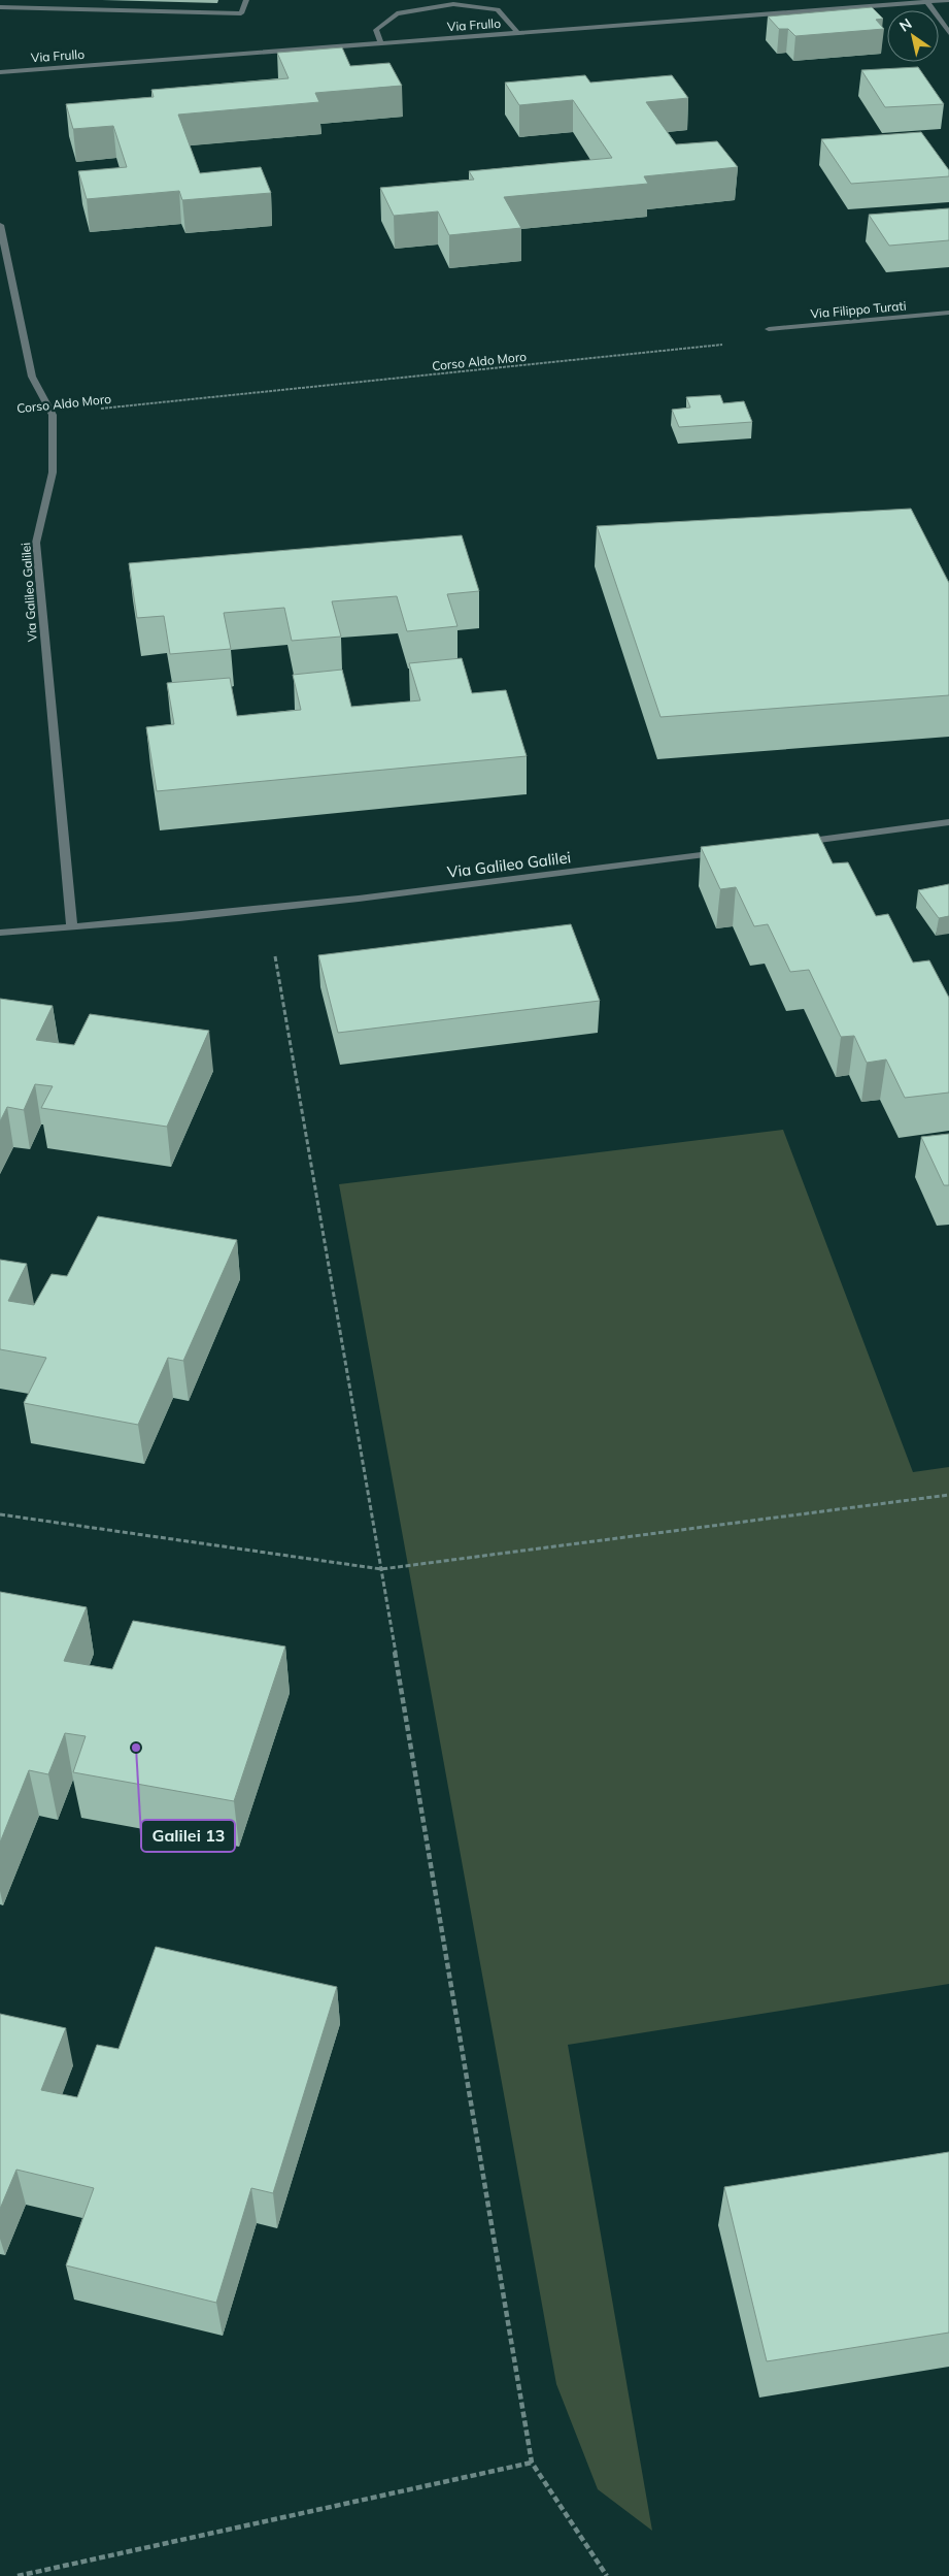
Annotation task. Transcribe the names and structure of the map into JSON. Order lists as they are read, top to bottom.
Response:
{
  "streets": {
    "street": ["Via Frullo", "Via Filippo Turati", "Via Galileo Galilei"],
    "path": ["Corso Aldo Moro"]
  },
  "crossings": [
    ["Via Filippo Turati", "Corso Aldo Moro"],
    ["Corso Aldo Moro", "Via Galileo Galilei"]
  ],
  "places": ["Galilei 13"],
  "north": "top left"
}
